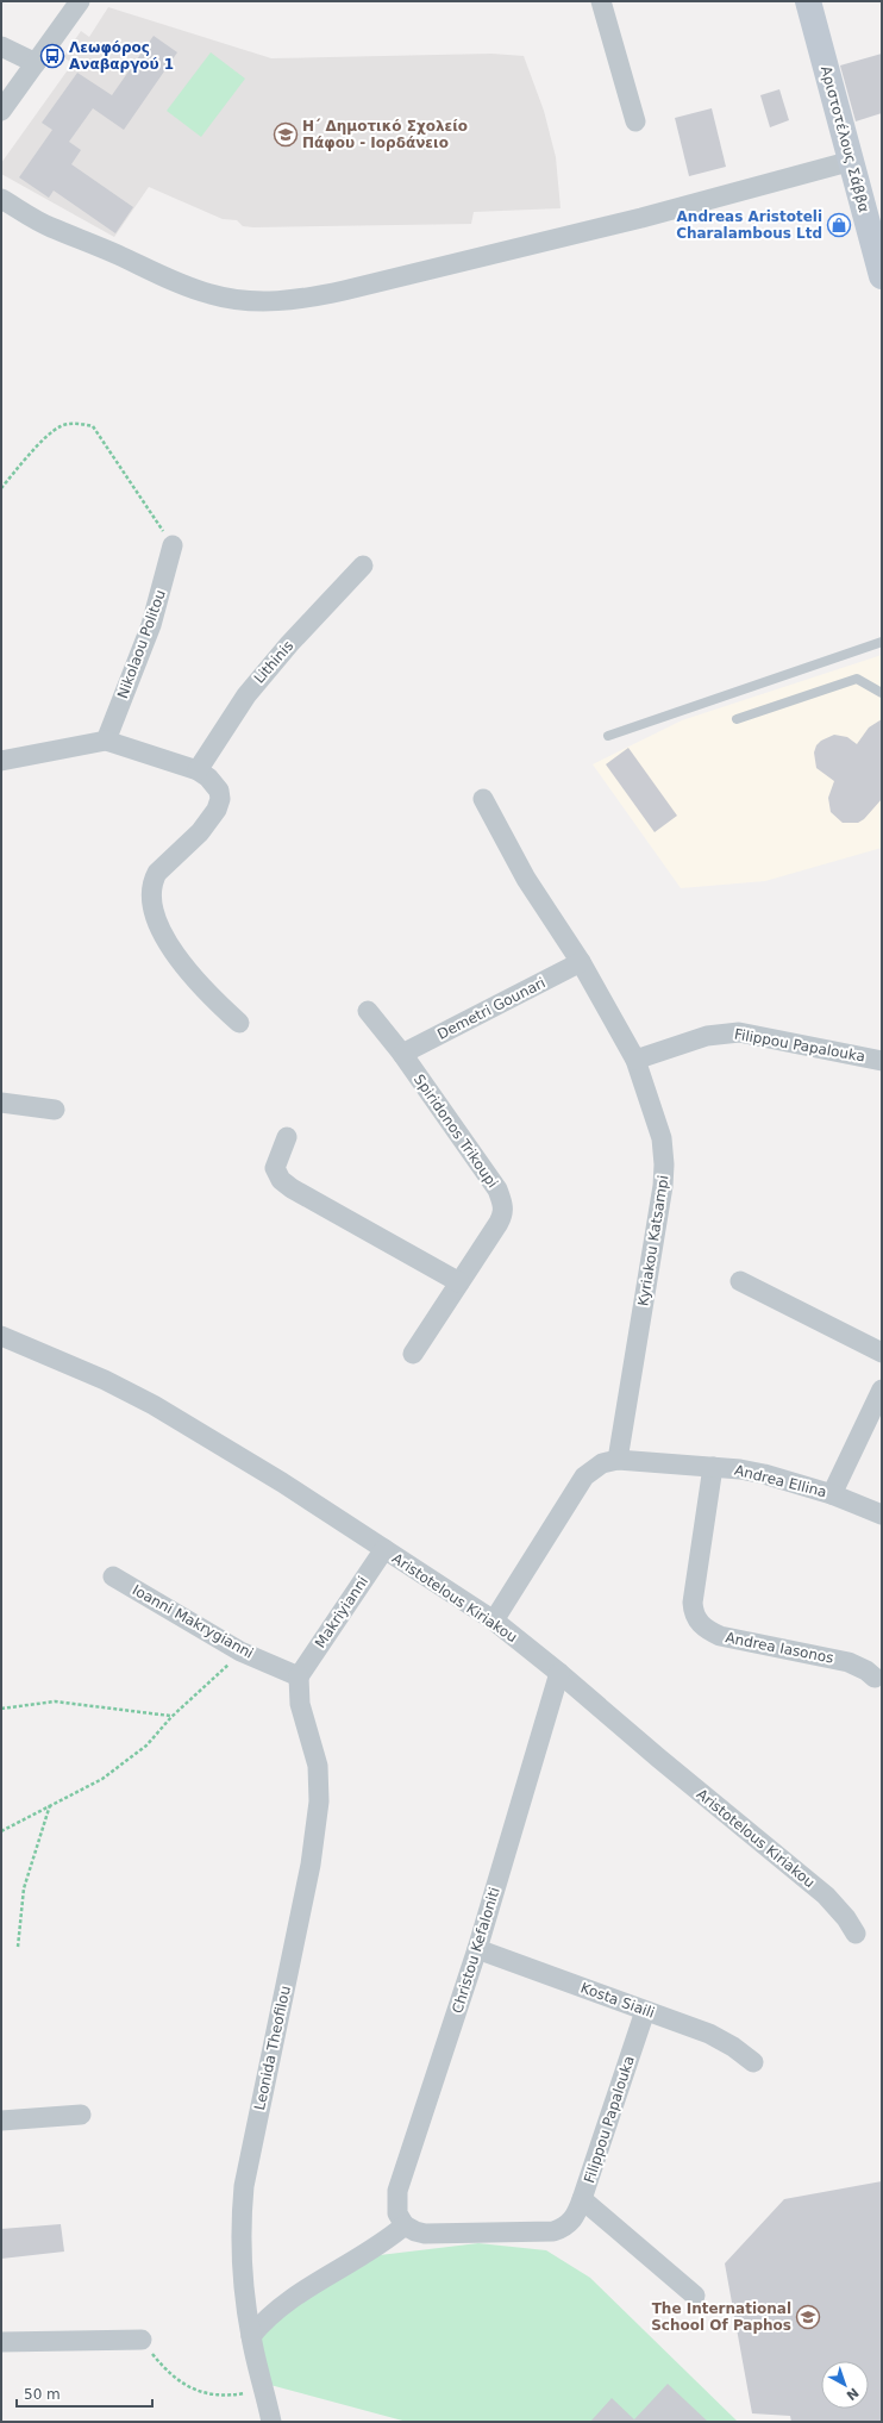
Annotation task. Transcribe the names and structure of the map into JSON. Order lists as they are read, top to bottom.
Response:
{
  "streets": {
    "street": [
      "Αριστοτέλους Σάββα",
      "Nikolaou Politou",
      "Lithinis",
      "Demetri Gounari",
      "Filippou Papalouka",
      "Spiridonos Trikoupi",
      "Kyriakou Katsampi",
      "Andrea Ellina",
      "Aristotelous Kiriakou",
      "Makriyianni",
      "Ioanni Makrygianni",
      "Andrea Iasonos",
      "Christou Kefaloniti",
      "Kosta Siaili",
      "Leonida Theofilou"
    ]
  },
  "crossings": [
    ["Demetri Gounari", "Spiridonos Trikoupi"],
    ["Demetri Gounari", "Kyriakou Katsampi"],
    ["Filippou Papalouka", "Kyriakou Katsampi"],
    ["Filippou Papalouka", "Christou Kefaloniti"],
    ["Filippou Papalouka", "Kosta Siaili"],
    ["Kyriakou Katsampi", "Andrea Ellina"],
    ["Andrea Ellina", "Andrea Iasonos"],
    ["Aristotelous Kiriakou", "Makriyianni"],
    ["Aristotelous Kiriakou", "Christou Kefaloniti"],
    ["Makriyianni", "Ioanni Makrygianni"],
    ["Makriyianni", "Leonida Theofilou"],
    ["Ioanni Makrygianni", "Leonida Theofilou"],
    ["Christou Kefaloniti", "Kosta Siaili"]
  ],
  "places": {
    "bus stop": ["Λεωφόρος Αναβαργού 1"],
    "school or university": ["Η΄ Δημοτικό Σχολείο Πάφου - Ιορδάνειο", "The International School Of Paphos"],
    "shop": ["Andreas Aristoteli Charalambous Ltd"]
  },
  "scale_bar": "50 m",
  "north": "bottom right"
}
